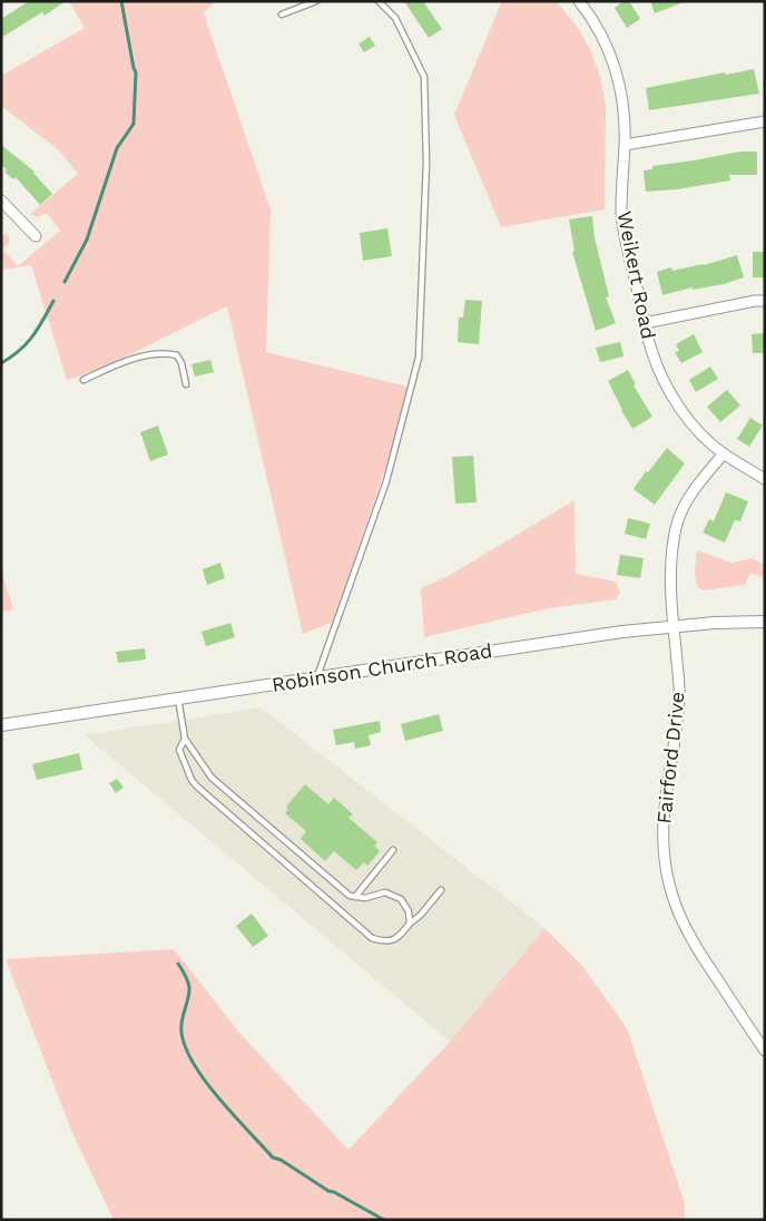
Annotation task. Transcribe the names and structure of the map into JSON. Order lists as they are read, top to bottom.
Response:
{
  "streets": {
    "street": ["Weikert Road", "Robinson Church Road", "Fairford Drive"]
  },
  "crossings": [
    ["Weikert Road", "Fairford Drive"],
    ["Robinson Church Road", "Fairford Drive"]
  ]
}
